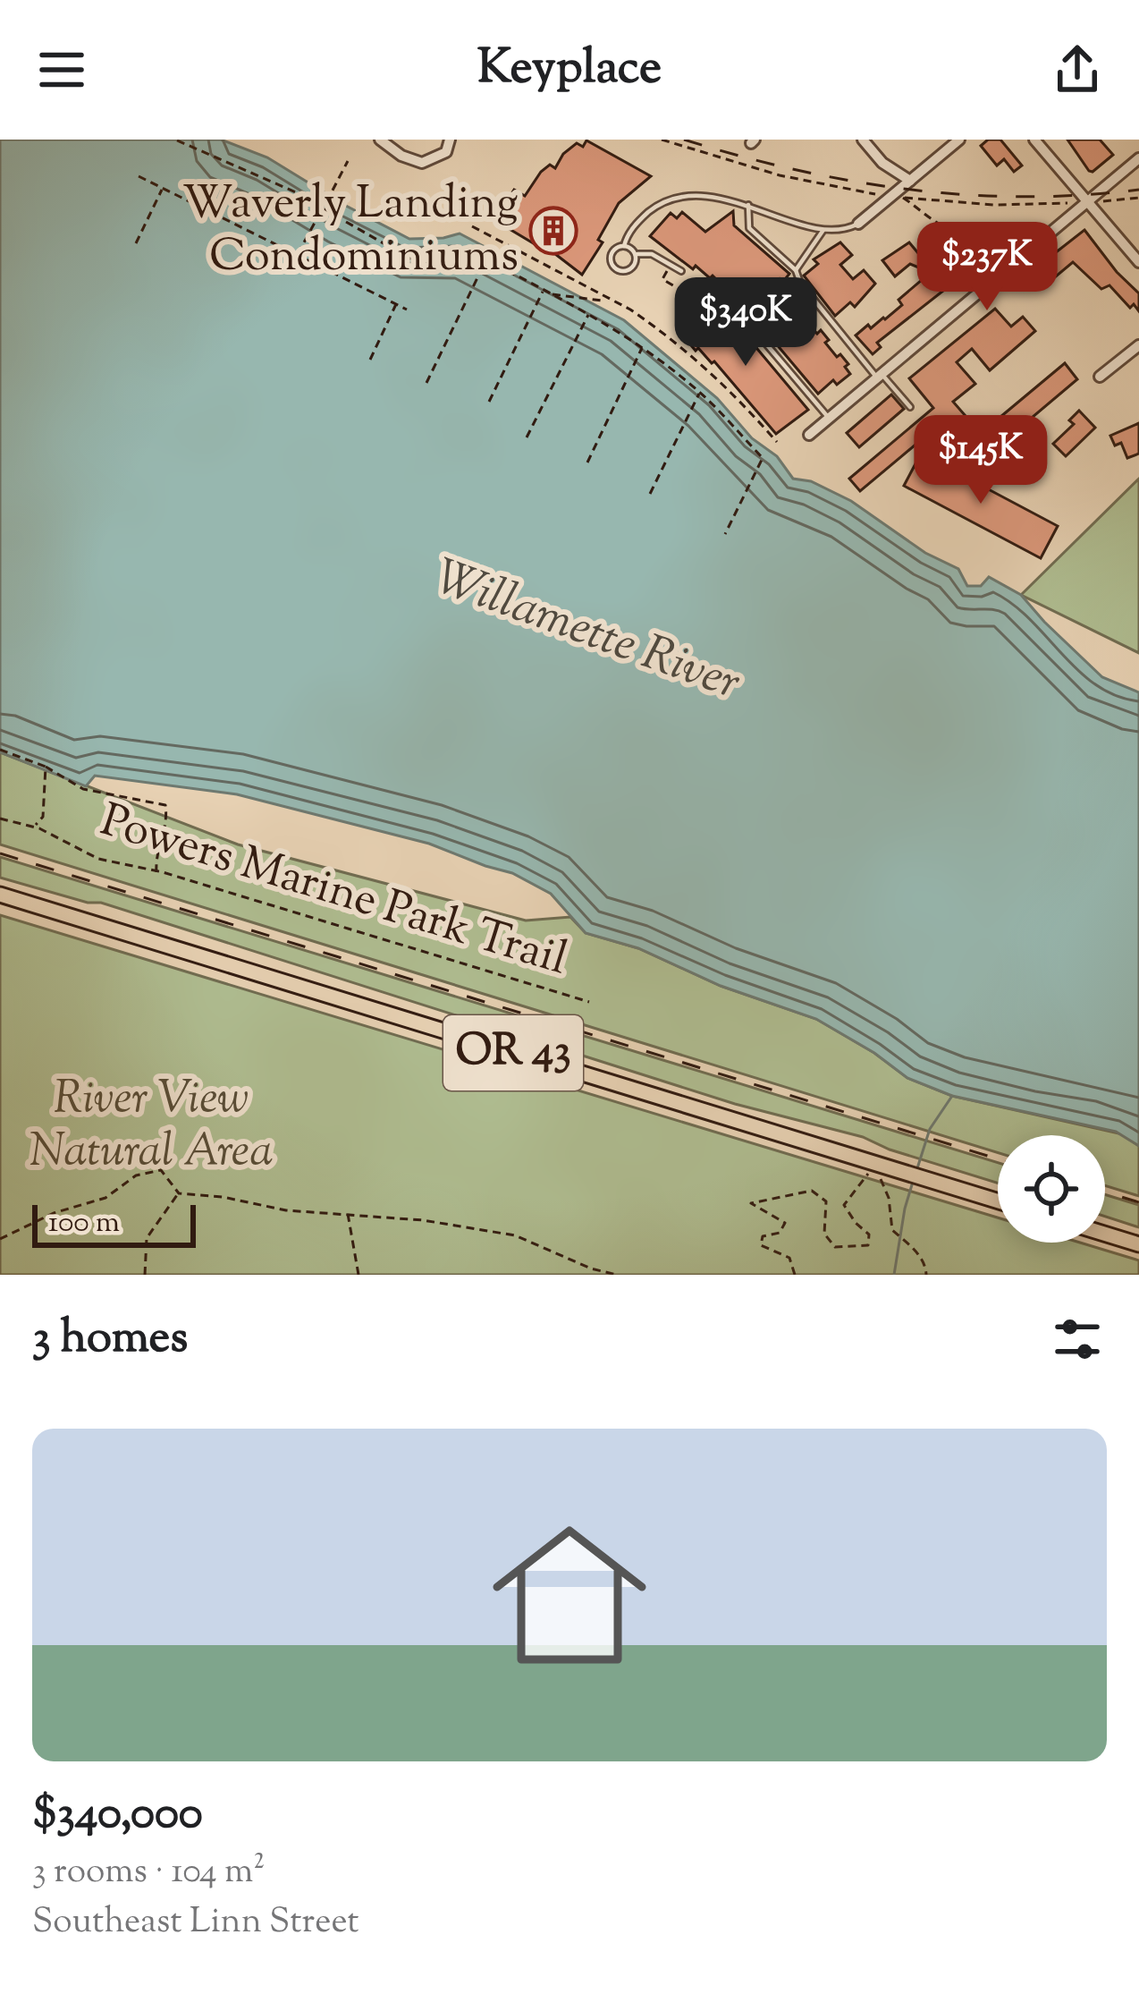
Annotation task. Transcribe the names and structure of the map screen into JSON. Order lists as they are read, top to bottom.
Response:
{
  "streets": {
    "main road": ["OR 43"],
    "path": ["Powers Marine Park Trail"]
  },
  "water": ["Willamette River"],
  "parks": ["River View Natural Area"],
  "places": {
    "building": ["Waverly Landing Condominiums"]
  },
  "scale_bar": "100 m",
  "page": {
    "header": "Keyplace",
    "price": ["$237K", "$340K", "$145K"],
    "scale": "100 m",
    "heading": "3 homes",
    "list": [
      {
        "name": "$340,000",
        "note": "3 rooms · 104 m² · Southeast Linn Street"
      }
    ]
  }
}
